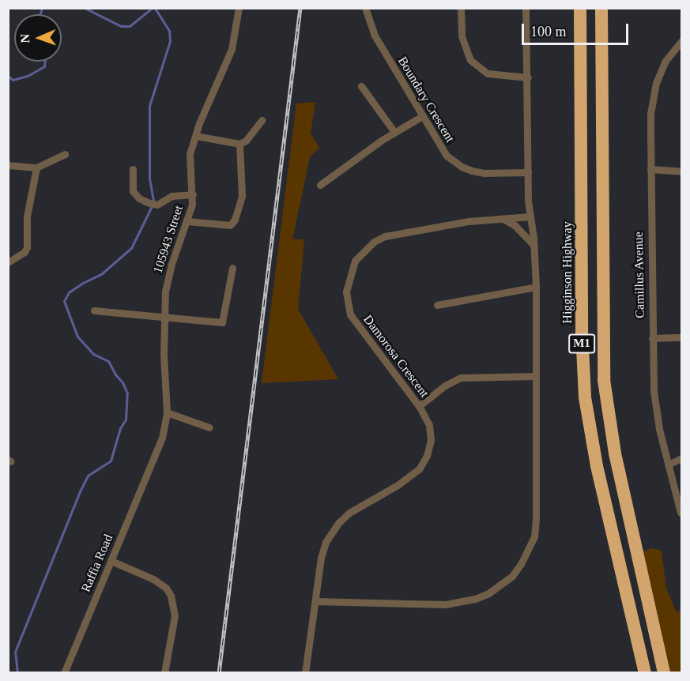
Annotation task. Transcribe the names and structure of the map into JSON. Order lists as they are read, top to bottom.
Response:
{
  "streets": {
    "highway": ["Higginson Highway", "M1"],
    "street": [
      "Boundary Crescent",
      "105943 Street",
      "Camillus Avenue",
      "Damorosa Crescent",
      "Raffia Road"
    ]
  },
  "crossings": [
    ["105943 Street", "Raffia Road"]
  ],
  "scale_bar": "100 m",
  "north": "left"
}
